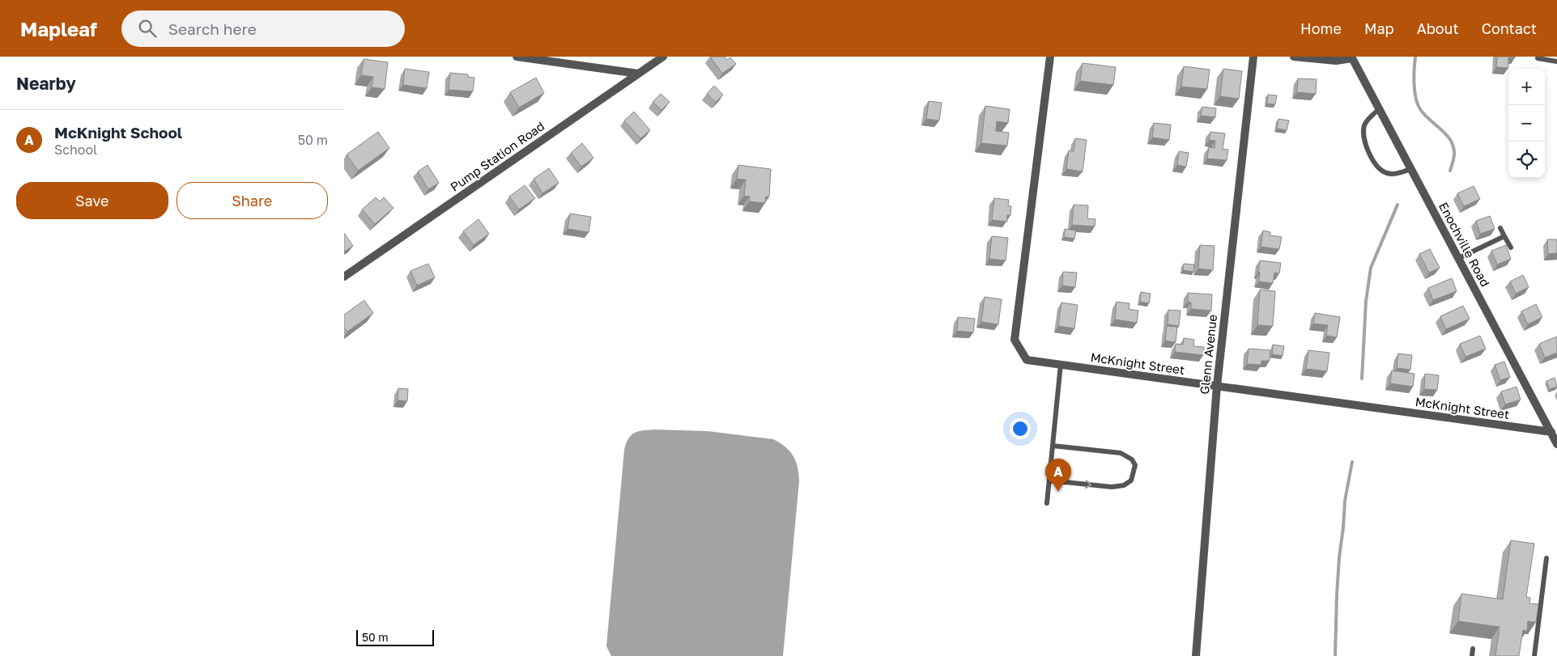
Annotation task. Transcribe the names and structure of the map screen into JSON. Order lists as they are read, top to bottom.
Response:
{
  "streets": {
    "street": [
      "Pump Station Road",
      "Enochville Road",
      "Glenn Avenue",
      "McKnight Street"
    ]
  },
  "crossings": [
    ["Enochville Road", "McKnight Street"],
    ["Glenn Avenue", "McKnight Street"]
  ],
  "scale_bar": "50 m",
  "page": {
    "header": "Mapleaf",
    "search": "Search here",
    "nav": [
      "Home",
      "Map",
      "About",
      "Contact"
    ],
    "heading": "Nearby",
    "map_buttons": ["+", "−"],
    "list": [
      {
        "mark": "A",
        "name": "McKnight School",
        "note": "School",
        "value": "50 m"
      }
    ],
    "buttons": ["Save", "Share"],
    "pins": "A",
    "scale": "50 m"
  }
}
